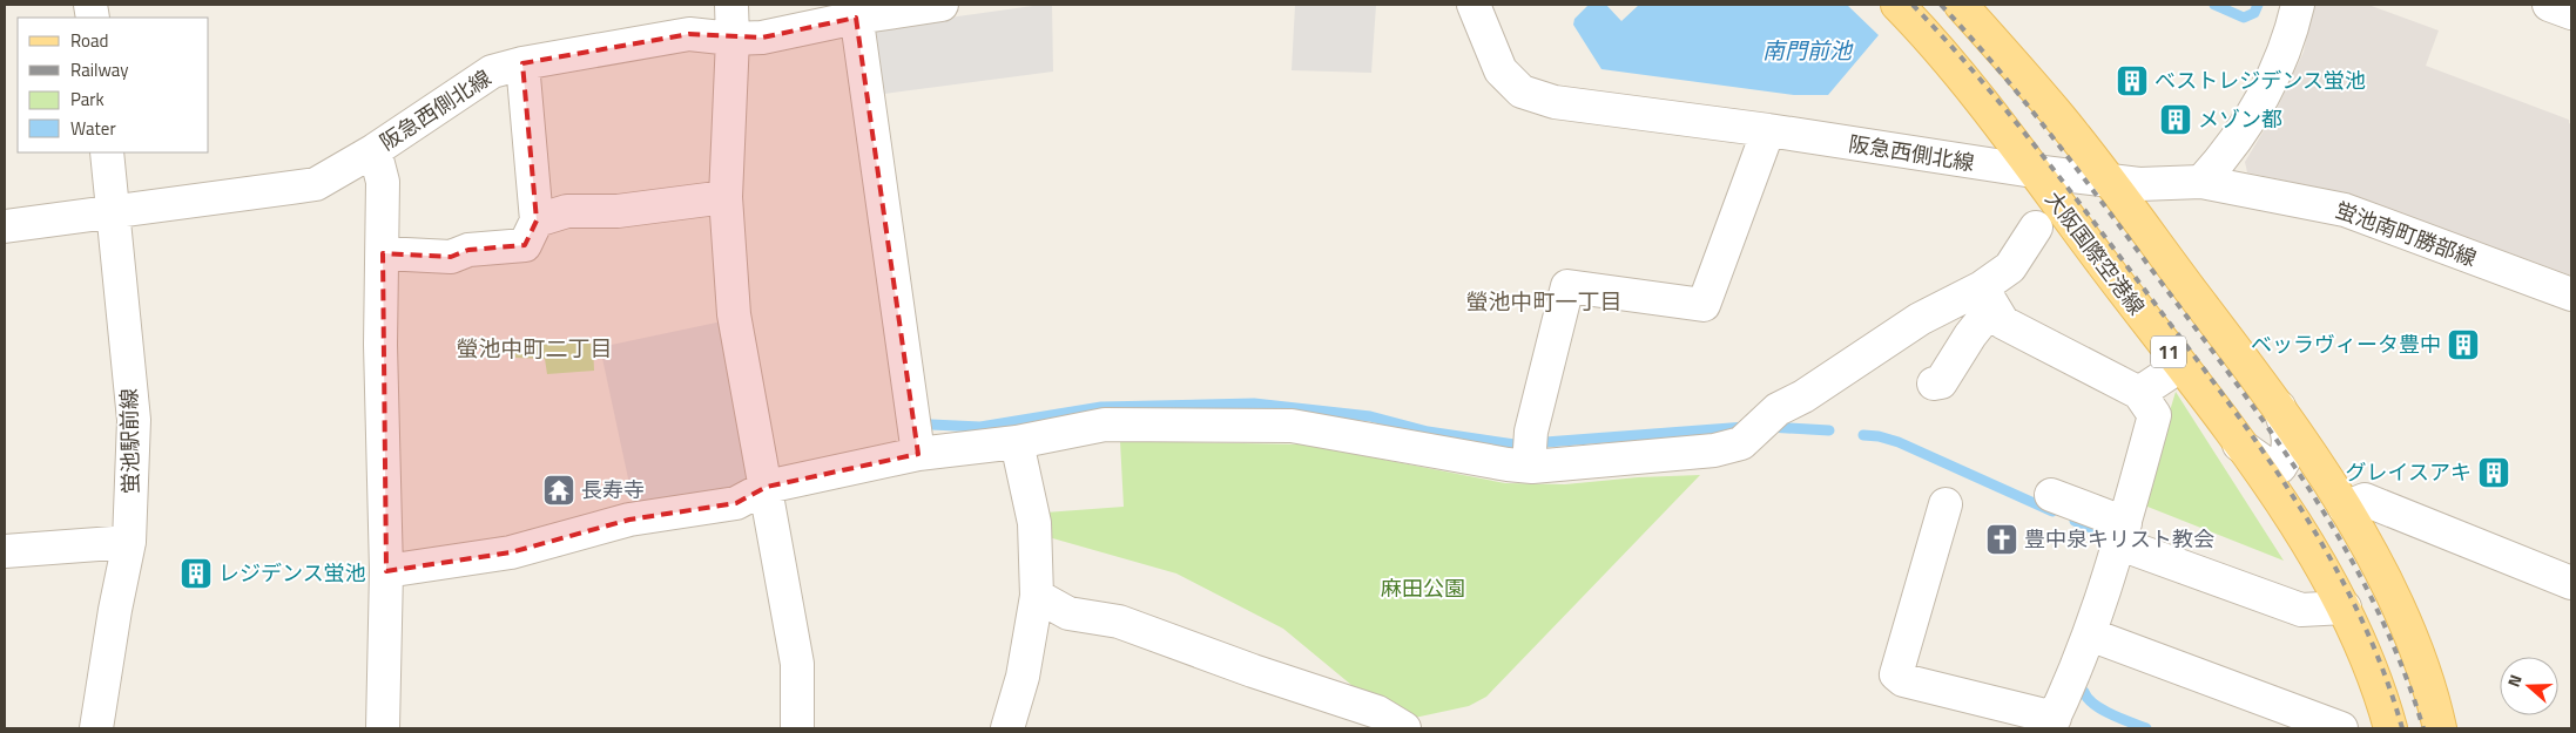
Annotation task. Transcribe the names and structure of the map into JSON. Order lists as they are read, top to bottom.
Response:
{
  "streets": {
    "main road": ["大阪国際空港線", "11"],
    "street": ["阪急西側北線", "蛍池南町勝部線", "蛍池駅前線"]
  },
  "crossings": [
    ["阪急西側北線", "蛍池南町勝部線"],
    ["阪急西側北線", "大阪国際空港線"],
    ["阪急西側北線", "蛍池駅前線"]
  ],
  "districts": ["螢池中町一丁目", "螢池中町二丁目"],
  "water": ["南門前池"],
  "parks": ["麻田公園"],
  "places": {
    "building": [
      "ベストレジデンス蛍池",
      "メゾン都",
      "ベッラヴィータ豊中",
      "グレイスアキ",
      "レジデンス蛍池"
    ],
    "temple": ["長寿寺"],
    "church": ["豊中泉キリスト教会"]
  },
  "legend": [
    "Road",
    "Railway",
    "Park",
    "Water"
  ],
  "north": "left"
}
